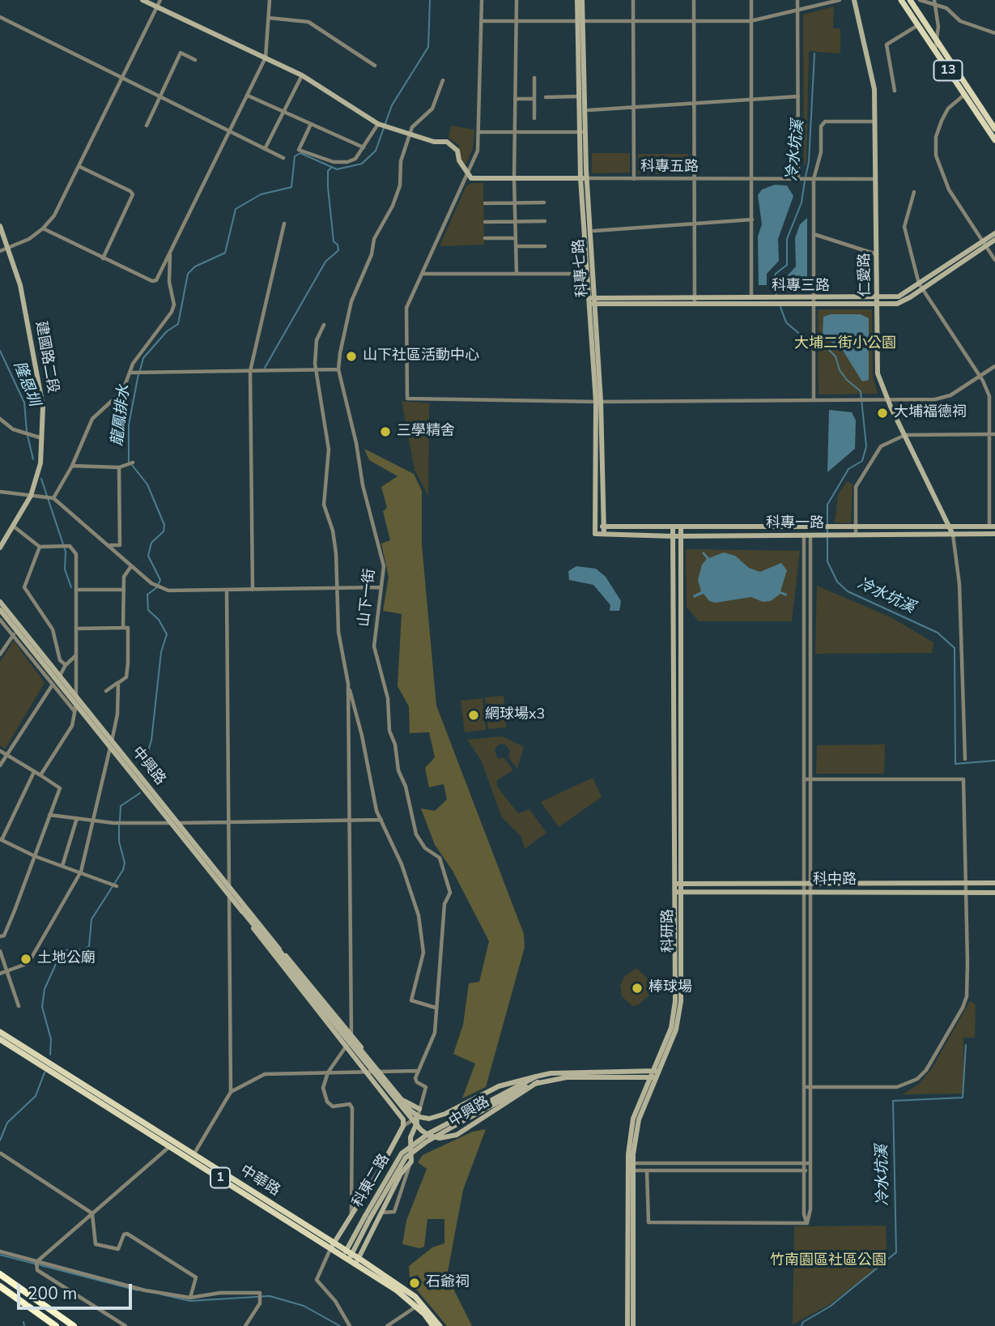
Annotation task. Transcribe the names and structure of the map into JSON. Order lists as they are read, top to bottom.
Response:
{
  "streets": {
    "main road": ["13", "1", "中華路"],
    "street": [
      "科專五路",
      "科專七路",
      "仁愛路",
      "科專三路",
      "建國路二段",
      "科專一路",
      "山下一街",
      "中興路",
      "科中路",
      "科研路",
      "科東二路"
    ]
  },
  "crossings": [
    ["科專五路", "科專七路"],
    ["科專五路", "仁愛路"],
    ["科專七路", "科專三路"],
    ["科專七路", "科專一路"],
    ["仁愛路", "科專三路"],
    ["仁愛路", "科專一路"],
    ["科專一路", "科研路"],
    ["中興路", "科東二路"],
    ["科中路", "科研路"],
    ["科研路", "科東二路"],
    ["中華路", "科東二路"]
  ],
  "water": ["冷水坑溪", "隆恩圳", "龍鳳排水"],
  "parks": ["大埔二街小公園", "竹南園區社區公園"],
  "places": [
    "山下社區活動中心",
    "大埔福德祠",
    "三學精舍",
    "網球場x3",
    "土地公廟",
    "棒球場",
    "石爺祠"
  ],
  "scale_bar": "200 m"
}
